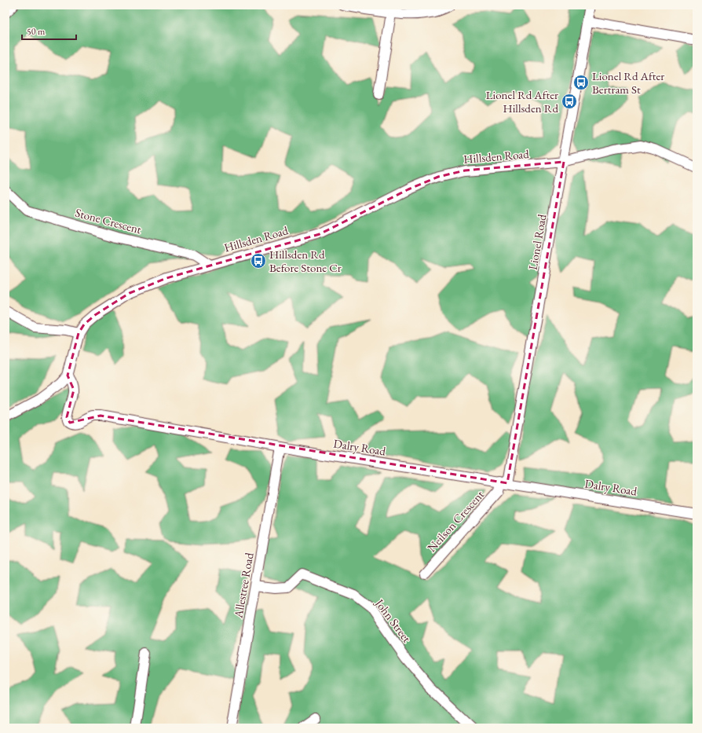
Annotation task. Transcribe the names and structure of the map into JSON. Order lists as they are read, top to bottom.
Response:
{
  "streets": {
    "street": [
      "Hillsden Road",
      "Stone Crescent",
      "Lionel Road",
      "Dalry Road",
      "Neilson Crescent",
      "Allestree Road",
      "John Street"
    ]
  },
  "crossings": [
    ["Hillsden Road", "Stone Crescent"],
    ["Hillsden Road", "Lionel Road"],
    ["Hillsden Road", "Dalry Road"],
    ["Lionel Road", "Dalry Road"],
    ["Lionel Road", "Neilson Crescent"],
    ["Dalry Road", "Neilson Crescent"],
    ["Dalry Road", "Allestree Road"],
    ["Allestree Road", "John Street"]
  ],
  "places": {
    "bus stop": ["Lionel Rd After Bertram St", "Lionel Rd After Hillsden Rd", "Hillsden Rd Before Stone Cr"]
  },
  "scale_bar": "50 m"
}
